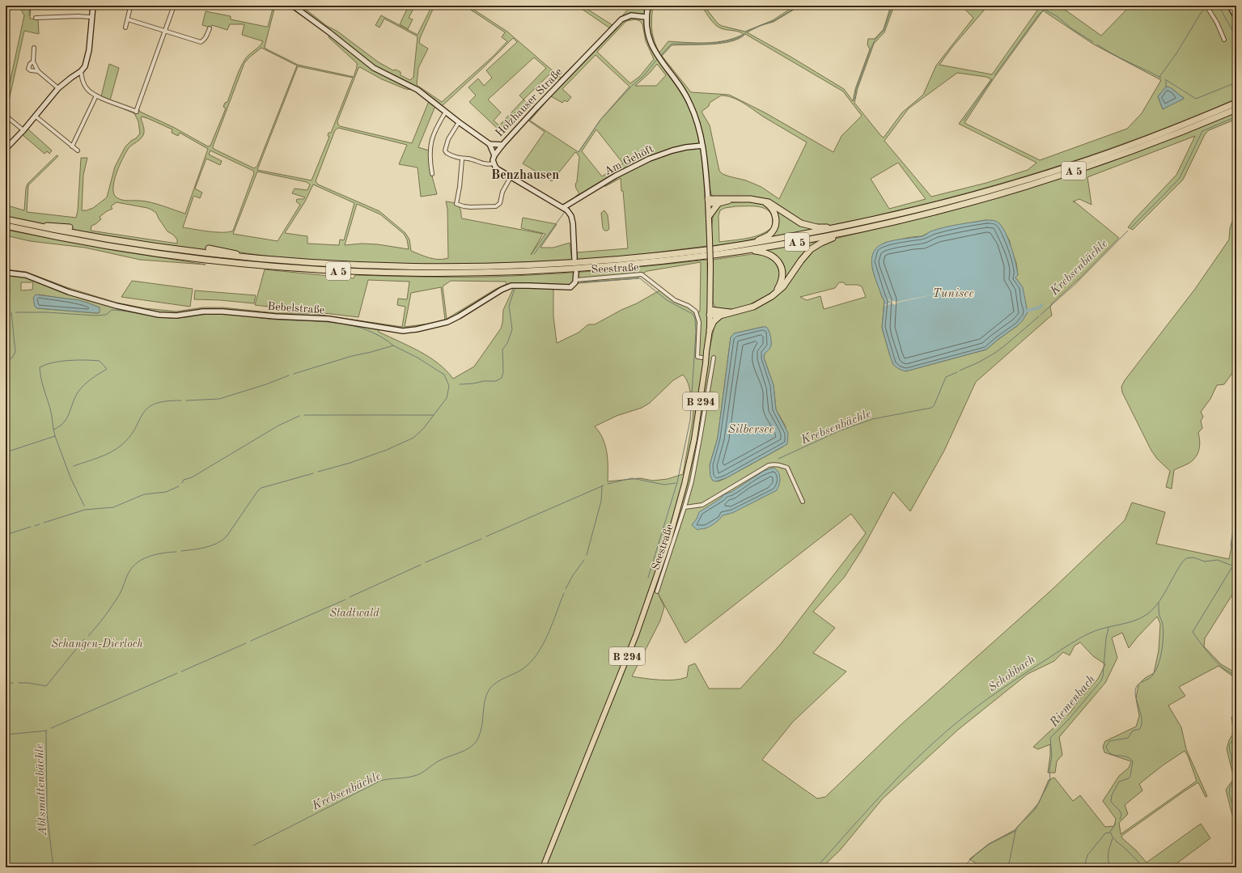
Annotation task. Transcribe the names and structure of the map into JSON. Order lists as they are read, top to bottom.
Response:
{
  "streets": {
    "highway": ["A 5"],
    "main road": ["B 294"],
    "street": [
      "Holzhauser Straße",
      "Am Gehöft",
      "Seestraße",
      "Bebelstraße"
    ]
  },
  "crossings": [
    ["Am Gehöft", "Seestraße"],
    ["Seestraße", "Bebelstraße"]
  ],
  "districts": ["Benzhausen"],
  "water": [
    "Krebsenbächle",
    "Tunisee",
    "Silbersee",
    "Schobbach",
    "Riemenbach",
    "Abtsmattenbächle"
  ],
  "parks": ["Stadtwald", "Schangen-Dierloch"]
}
